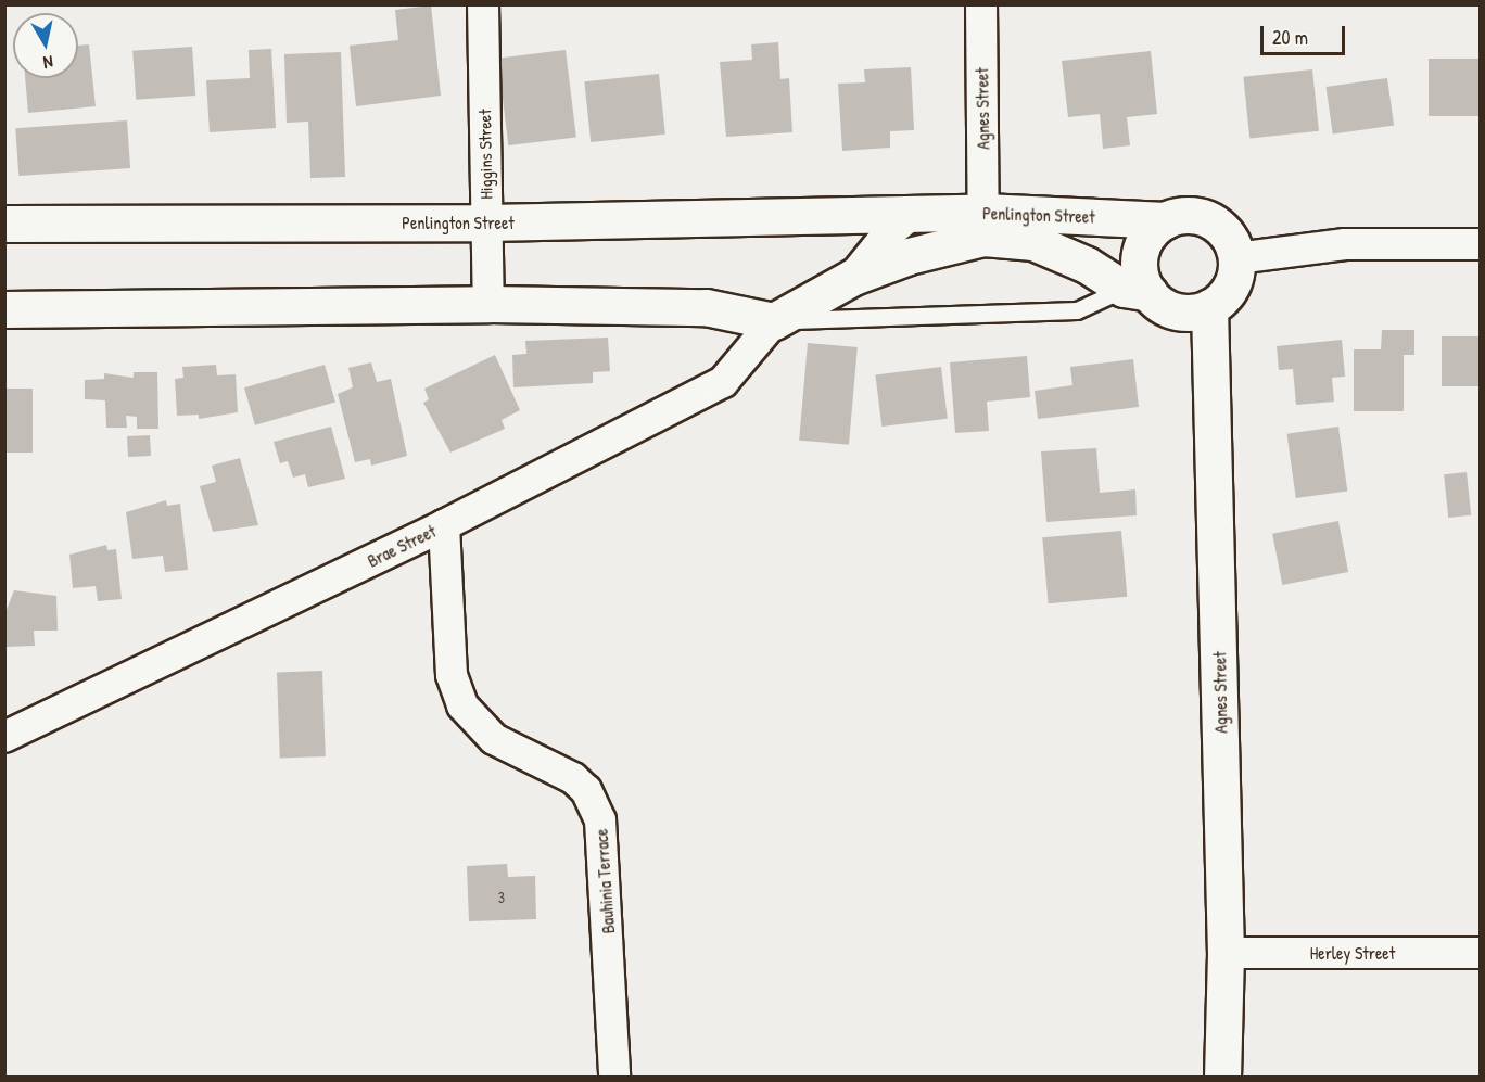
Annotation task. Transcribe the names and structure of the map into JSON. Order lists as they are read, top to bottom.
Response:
{
  "streets": {
    "street": [
      "Agnes Street",
      "Higgins Street",
      "Penlington Street",
      "Brae Street",
      "Bauhinia Terrace",
      "Herley Street"
    ]
  },
  "crossings": [
    ["Agnes Street", "Penlington Street"],
    ["Agnes Street", "Herley Street"],
    ["Higgins Street", "Penlington Street"],
    ["Penlington Street", "Brae Street"],
    ["Brae Street", "Bauhinia Terrace"]
  ],
  "house_numbers": ["3"],
  "scale_bar": "20 m",
  "north": "bottom"
}
